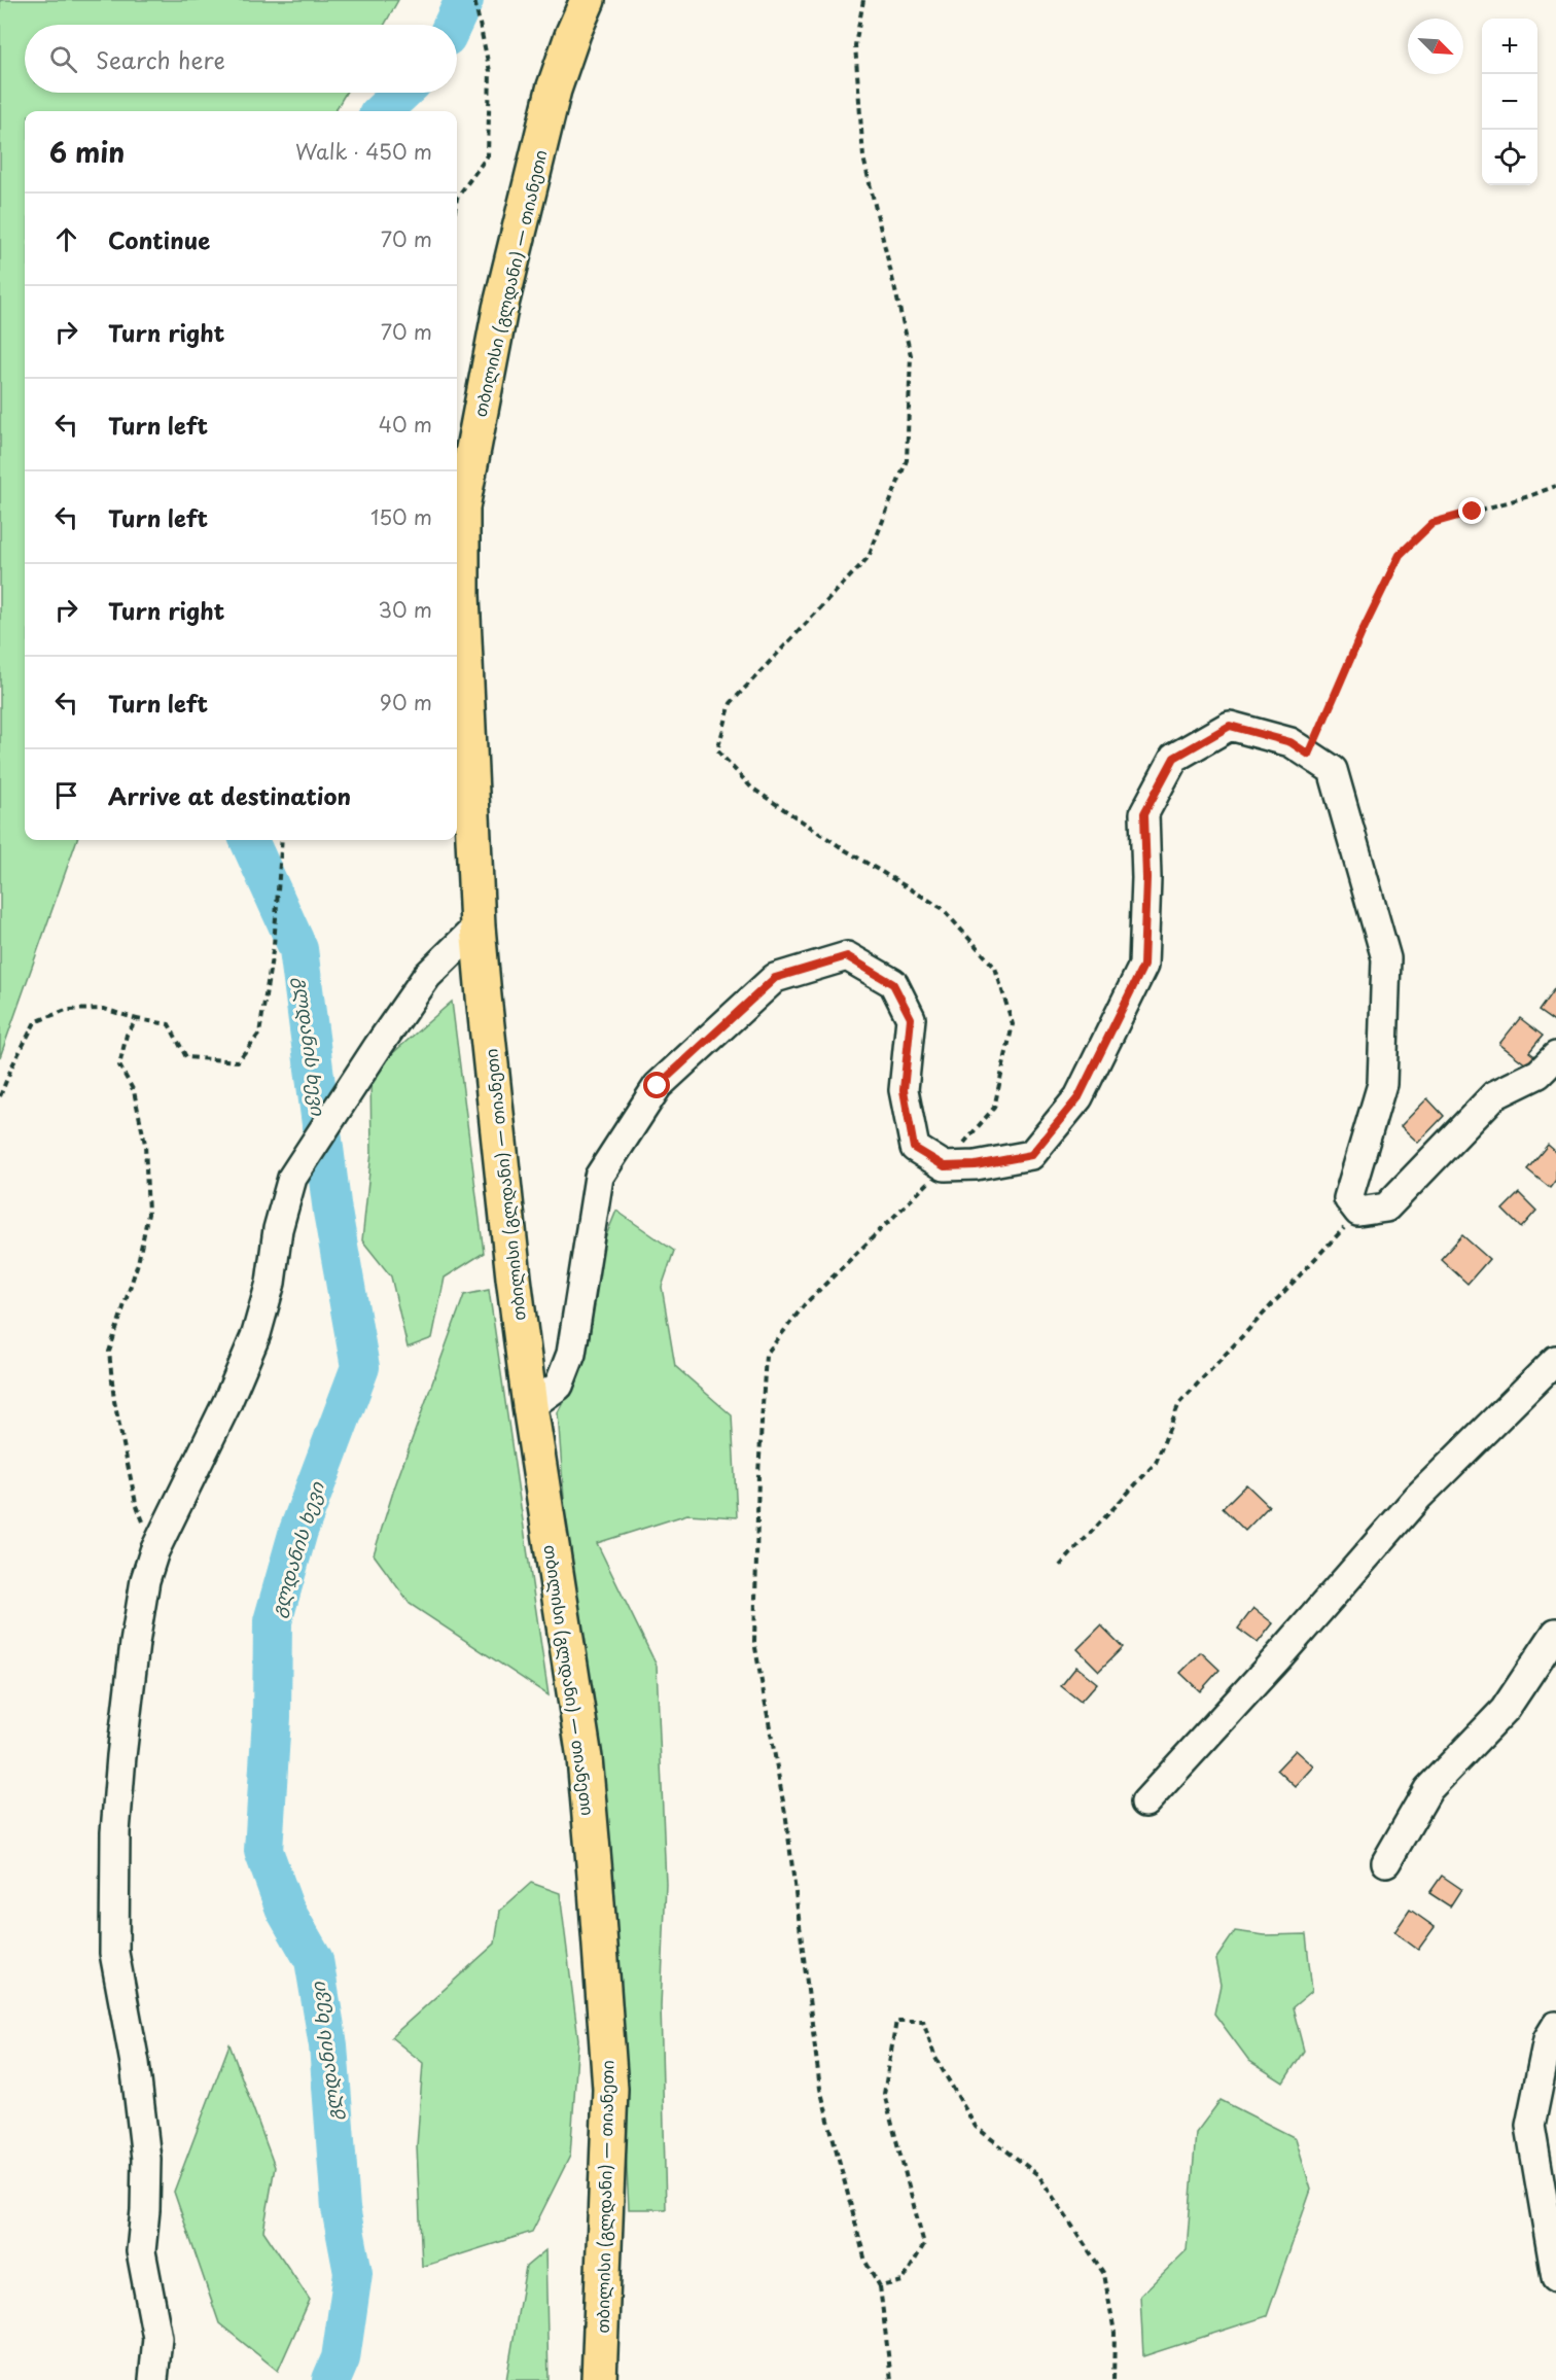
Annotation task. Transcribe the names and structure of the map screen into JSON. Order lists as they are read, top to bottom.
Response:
{
  "streets": {
    "main road": ["თბილისი (გლდანი) — თიანეთი"]
  },
  "water": ["გლდანის ხევი"],
  "north": "bottom right",
  "page": {
    "map_buttons": ["+", "−"],
    "search": "Search here",
    "heading": ["6 min", "Walk · 450 m"],
    "list": [
      ["Continue", "70 m"],
      ["Turn right", "70 m"],
      ["Turn left", "40 m"],
      ["Turn left", "150 m"],
      ["Turn right", "30 m"],
      ["Turn left", "90 m"],
      "Arrive at destination"
    ]
  }
}
